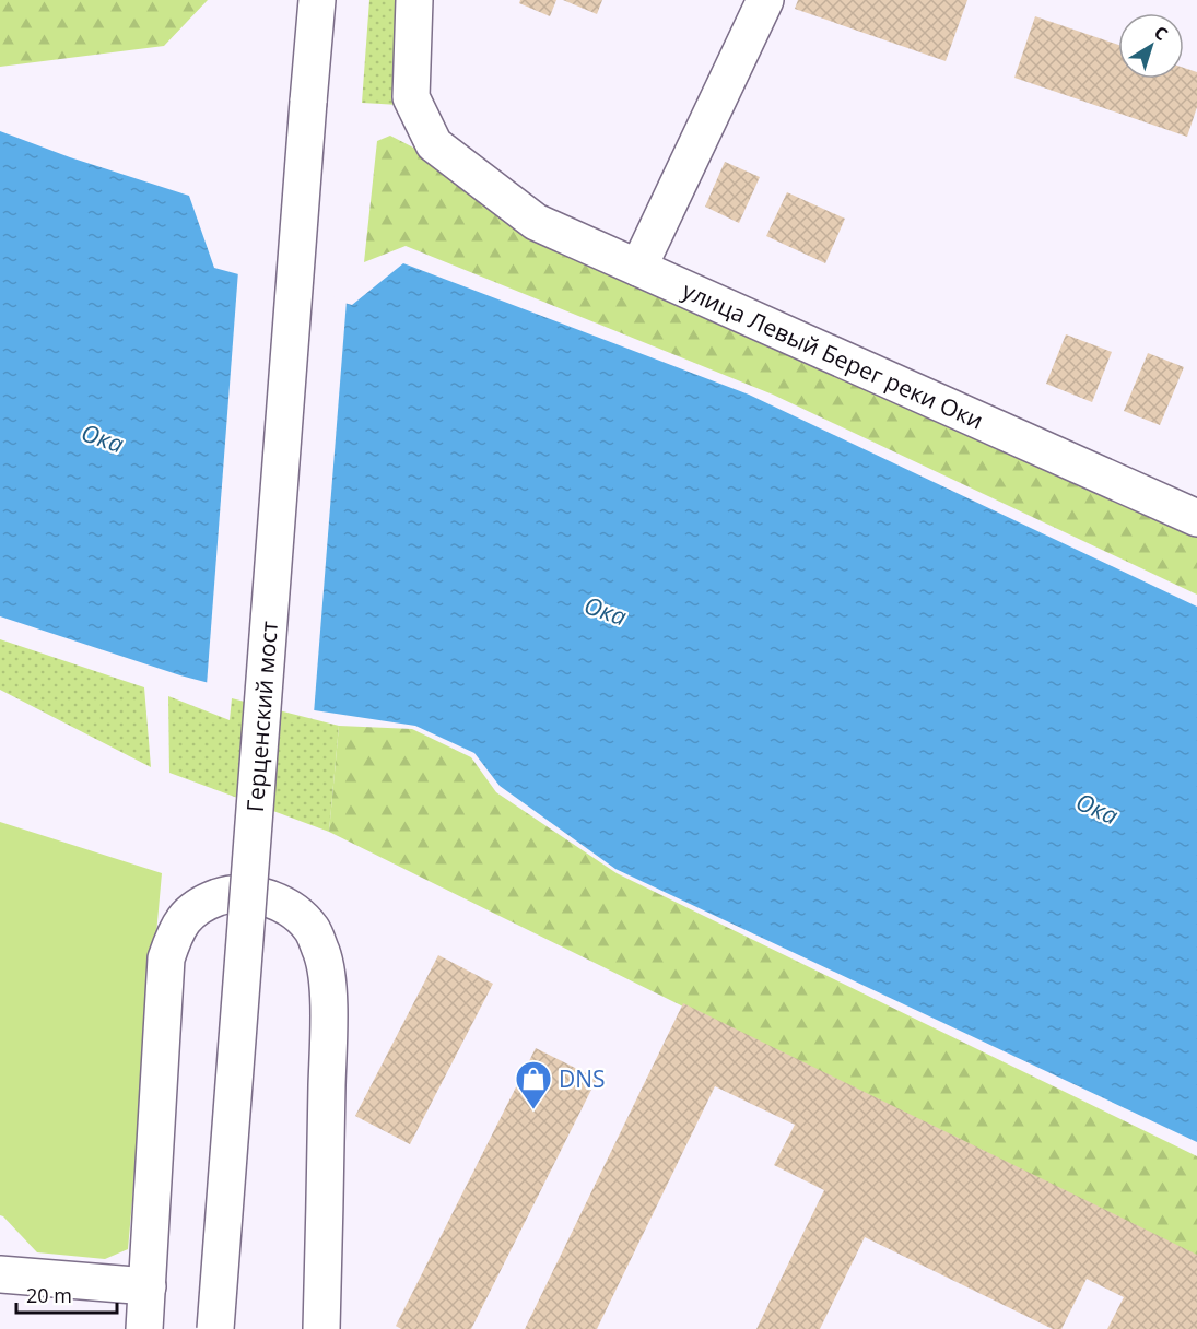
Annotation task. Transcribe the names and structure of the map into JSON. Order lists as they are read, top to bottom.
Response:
{
  "streets": {
    "street": ["улица Левый Берег реки Оки", "Герценский мост"]
  },
  "water": ["Ока"],
  "places": {
    "shop": ["DNS"]
  },
  "scale_bar": "20 m",
  "north": "top right"
}
